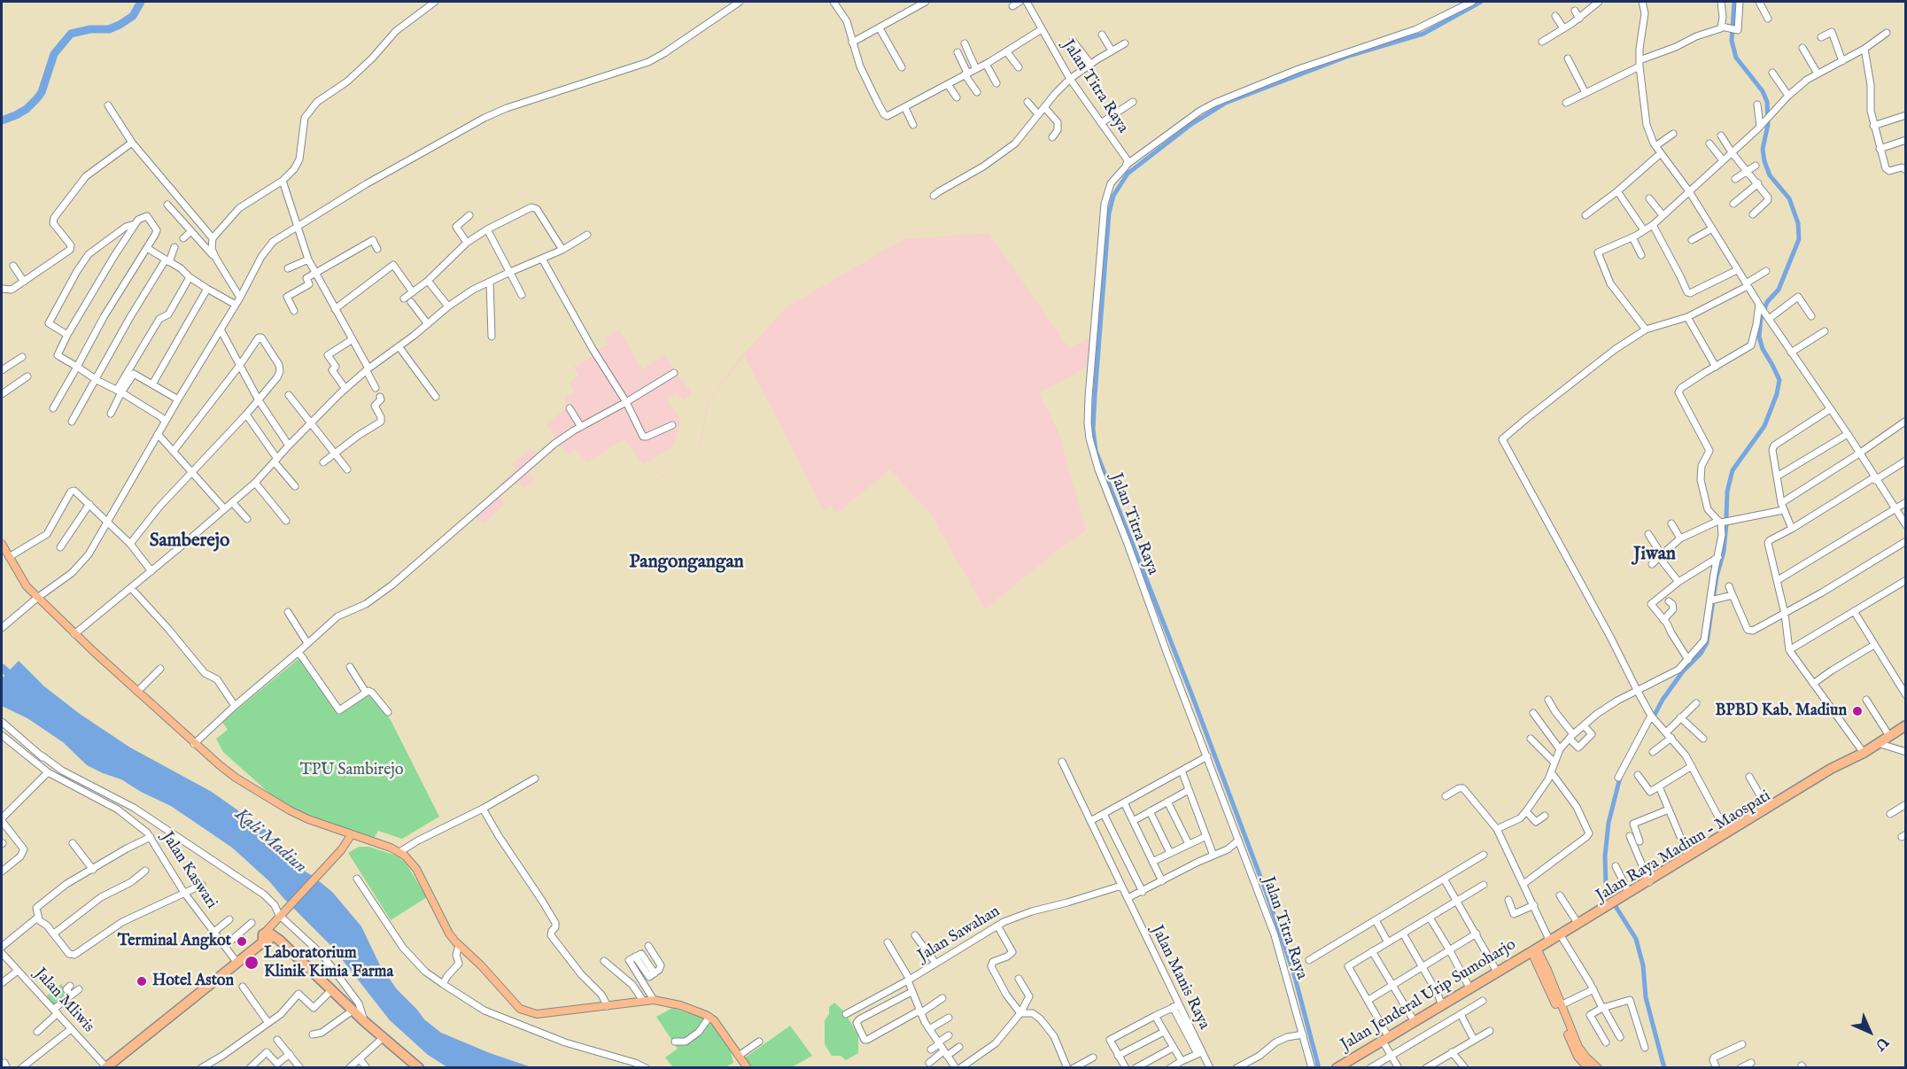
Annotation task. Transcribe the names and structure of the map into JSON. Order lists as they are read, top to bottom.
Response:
{
  "streets": {
    "highway": ["Jalan Raya Madiun - Maospati", "Jalan Jenderal Urip Sumoharjo"],
    "street": [
      "Jalan Titra Raya",
      "Jalan Kaswari",
      "Jalan Sawahan",
      "Jalan Manis Raya",
      "Jalan Mliwis"
    ]
  },
  "crossings": [
    ["Jalan Raya Madiun - Maospati", "Jalan Jenderal Urip Sumoharjo"],
    ["Jalan Sawahan", "Jalan Manis Raya"]
  ],
  "districts": ["Samberejo", "Jiwan", "Pangongangan"],
  "water": ["Kali Madiun"],
  "parks": ["TPU Sambirejo"],
  "places": [
    "BPBD Kab. Madiun",
    "Terminal Angkot",
    "Laboratorium Klinik Kimia Farma",
    "Hotel Aston"
  ],
  "north": "bottom right"
}
